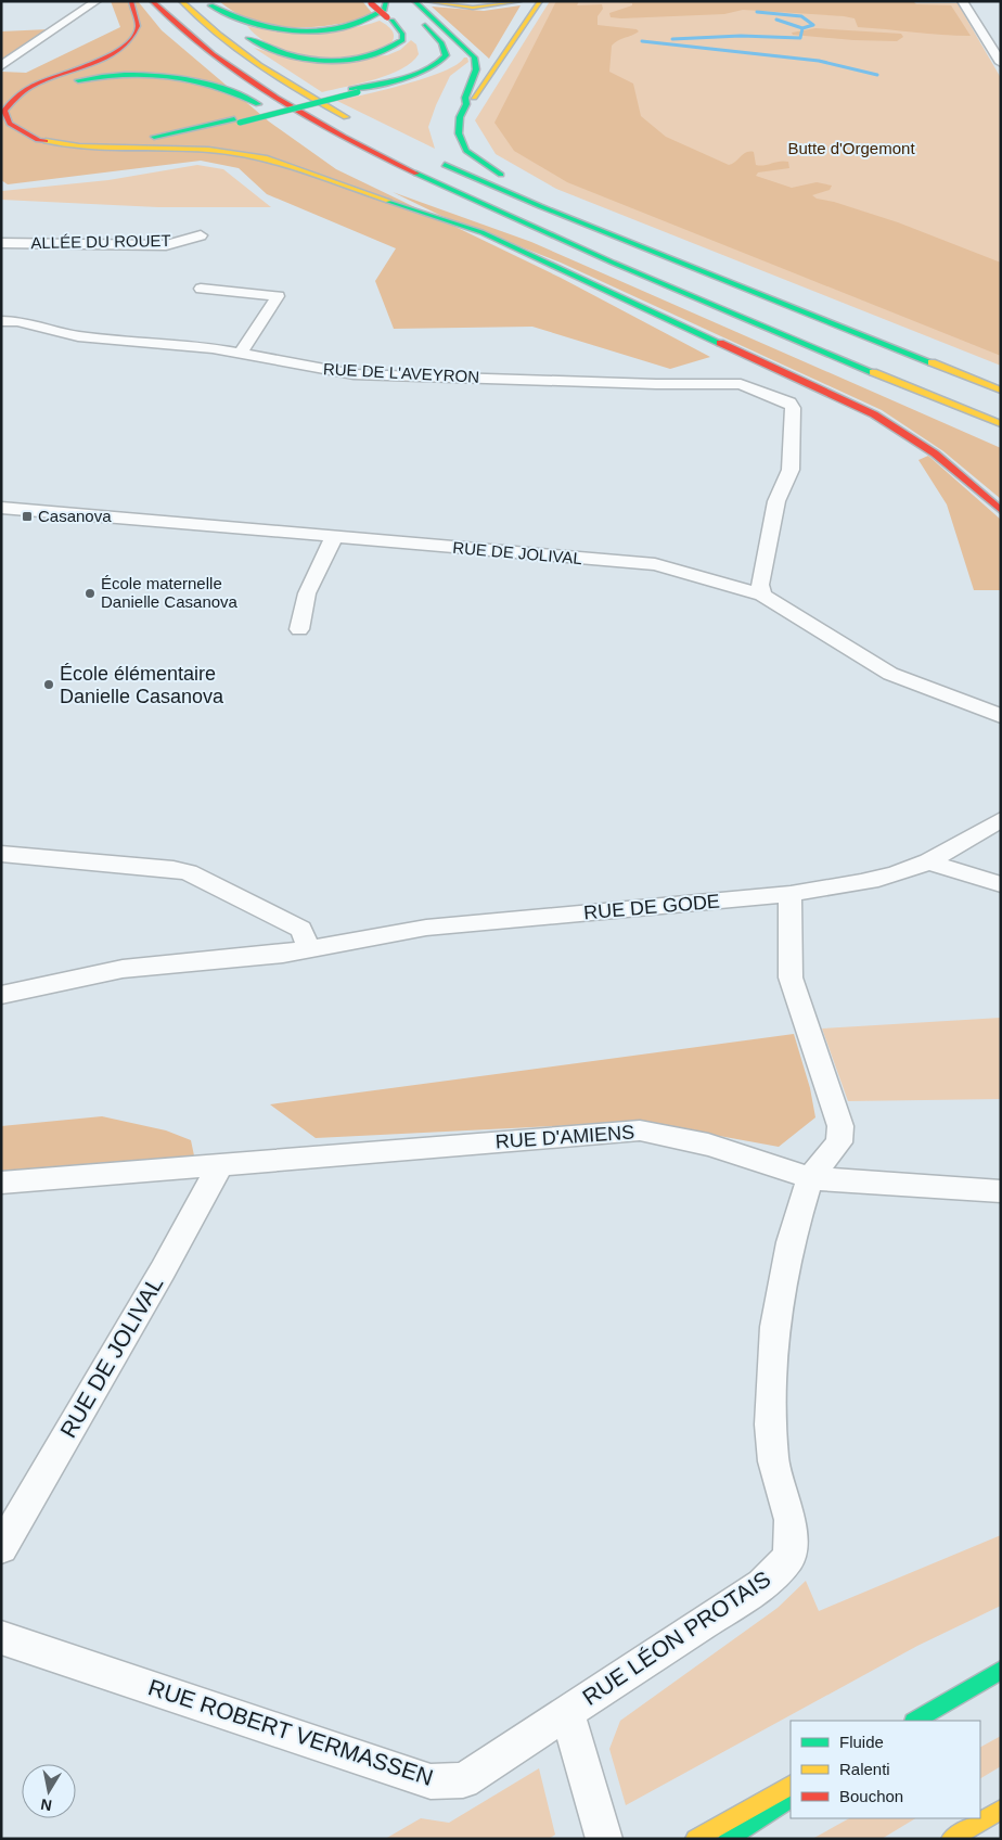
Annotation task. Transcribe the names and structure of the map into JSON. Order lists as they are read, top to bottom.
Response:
{
  "streets": {
    "street": [
      "ALLÉE DU ROUET",
      "RUE DE L'AVEYRON",
      "RUE DE JOLIVAL",
      "RUE DE GODE",
      "RUE D'AMIENS",
      "RUE LÉON PROTAIS",
      "RUE ROBERT VERMASSEN"
    ]
  },
  "crossings": [
    ["RUE DE L'AVEYRON", "RUE DE JOLIVAL"],
    ["RUE DE JOLIVAL", "RUE D'AMIENS"],
    ["RUE D'AMIENS", "RUE LÉON PROTAIS"],
    ["RUE LÉON PROTAIS", "RUE ROBERT VERMASSEN"]
  ],
  "parks": ["Butte d'Orgemont"],
  "places": {
    "transit": ["Casanova"],
    "other": ["École maternelle Danielle Casanova", "École élémentaire Danielle Casanova"]
  },
  "legend": ["Fluide", "Ralenti", "Bouchon"],
  "north": "bottom"
}
